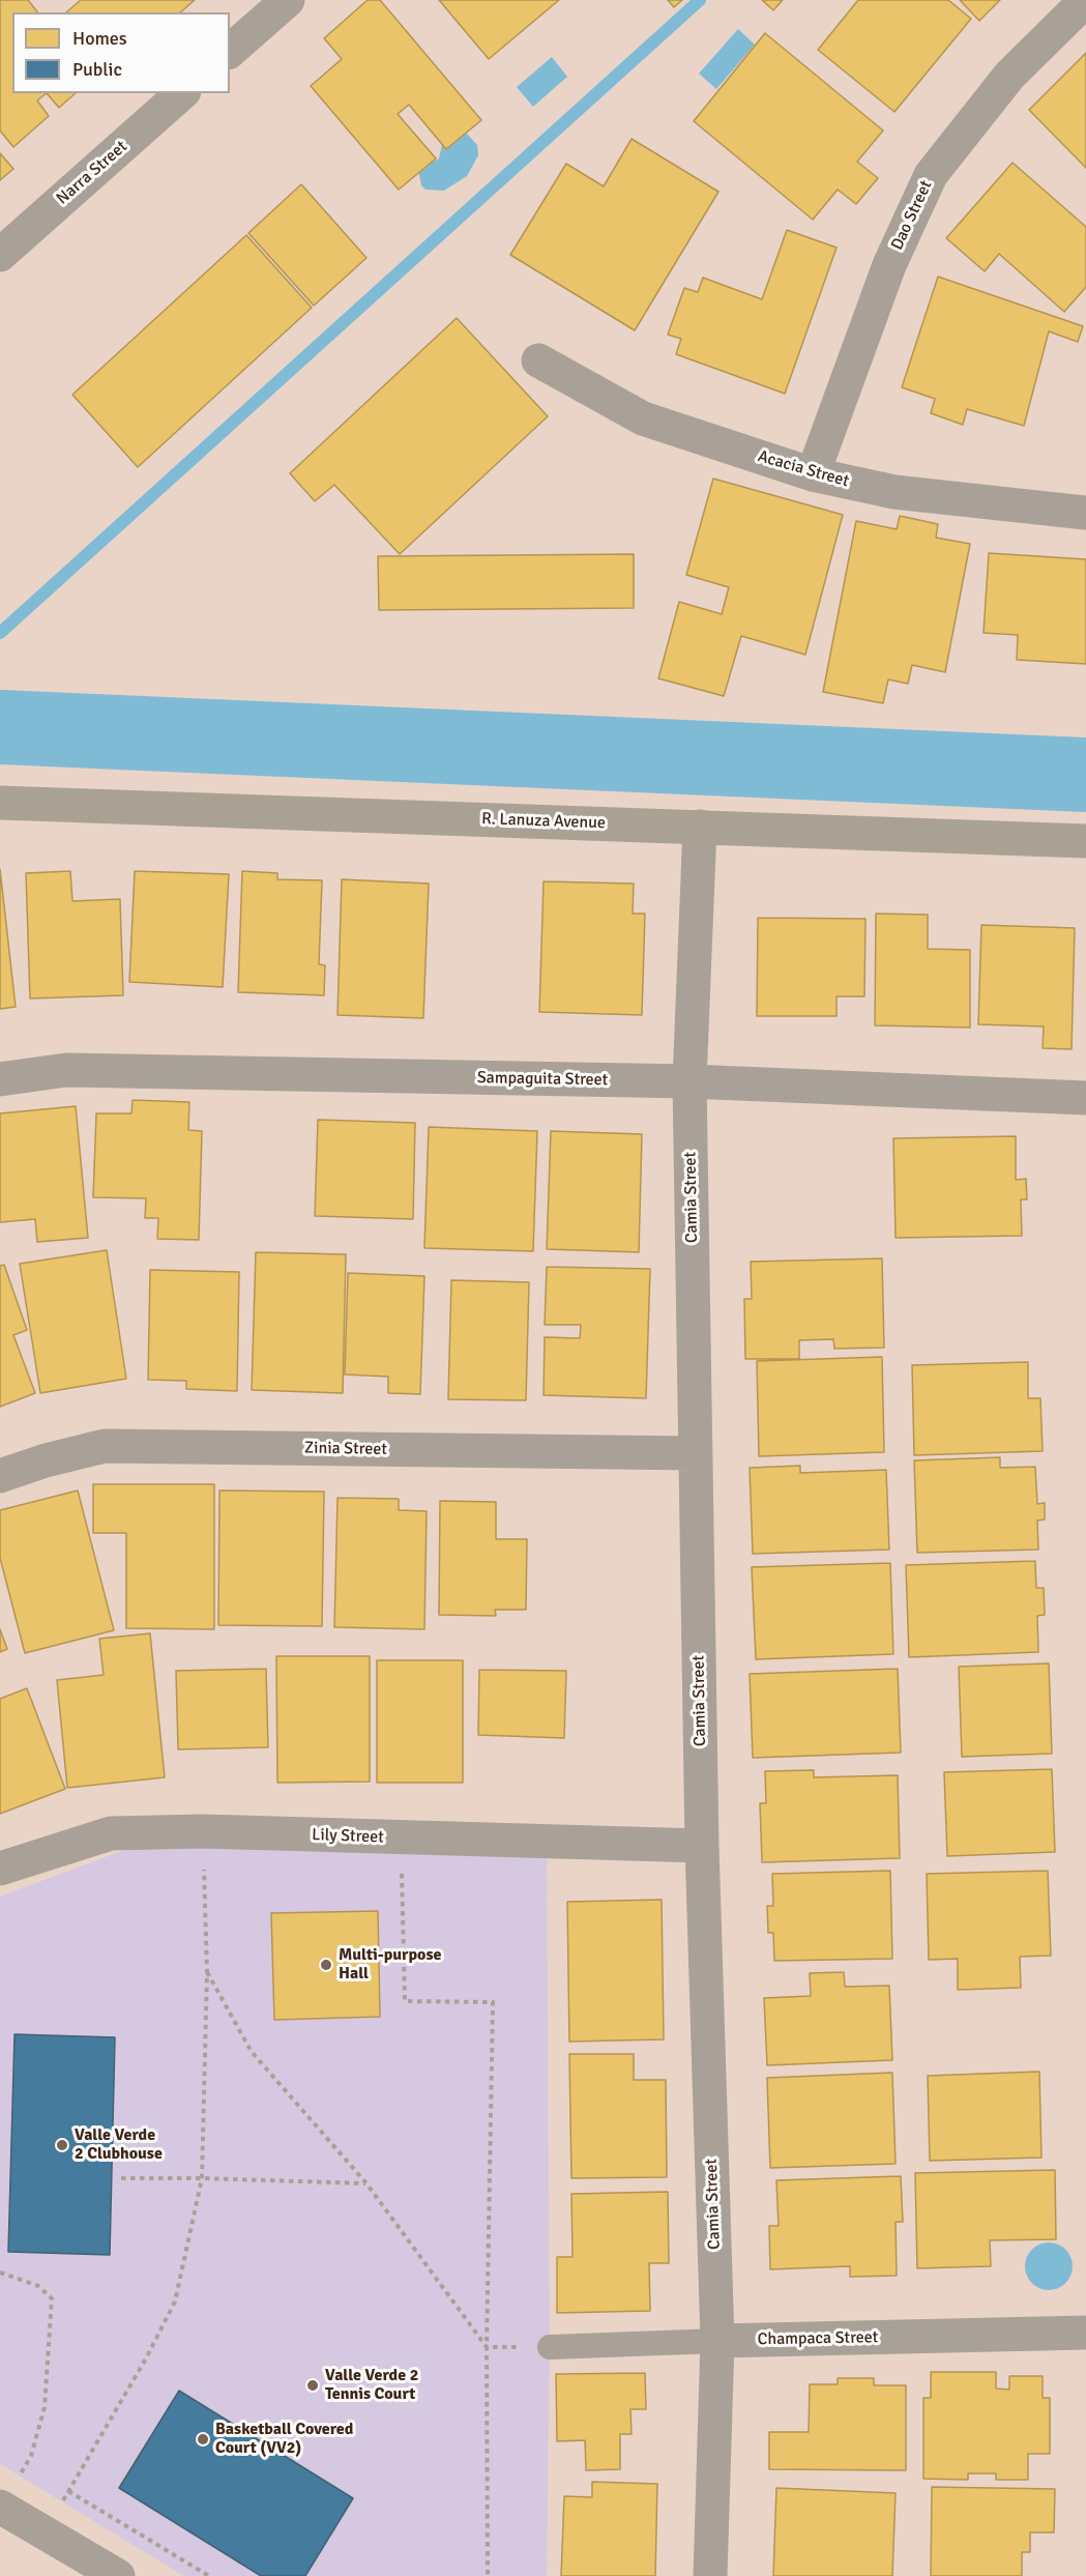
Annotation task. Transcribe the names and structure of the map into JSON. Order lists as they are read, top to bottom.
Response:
{
  "streets": {
    "main road": ["R. Lanuza Avenue"],
    "street": [
      "Narra Street",
      "Dao Street",
      "Acacia Street",
      "Sampaguita Street",
      "Camia Street",
      "Zinia Street",
      "Lily Street",
      "Champaca Street"
    ]
  },
  "crossings": [
    ["Dao Street", "Acacia Street"],
    ["R. Lanuza Avenue", "Camia Street"],
    ["Sampaguita Street", "Camia Street"],
    ["Camia Street", "Zinia Street"],
    ["Camia Street", "Lily Street"],
    ["Camia Street", "Champaca Street"]
  ],
  "places": [
    "Multi-purpose Hall",
    "Valle Verde 2 Clubhouse",
    "Valle Verde 2 Tennis Court",
    "Basketball Covered Court (VV2)"
  ],
  "legend": ["Homes", "Public"]
}
